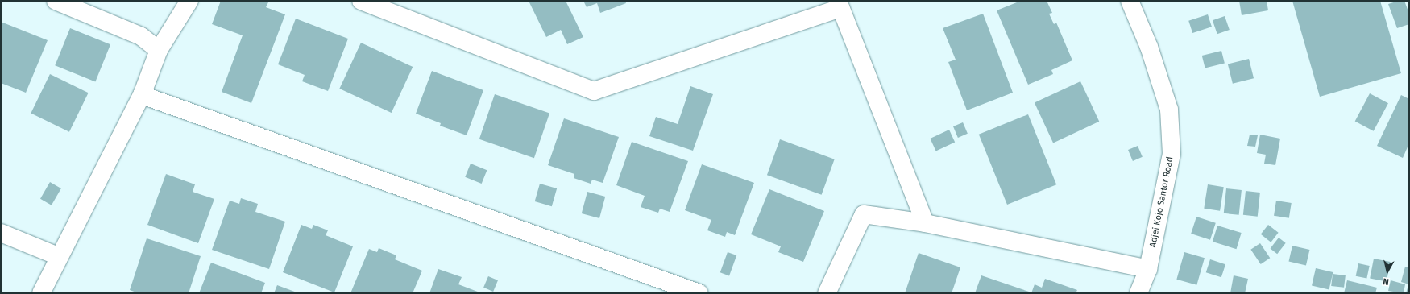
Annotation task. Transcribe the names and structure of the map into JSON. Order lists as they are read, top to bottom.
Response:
{
  "streets": {
    "street": ["Adjei Kojo Santor Road"]
  },
  "north": "bottom"
}
